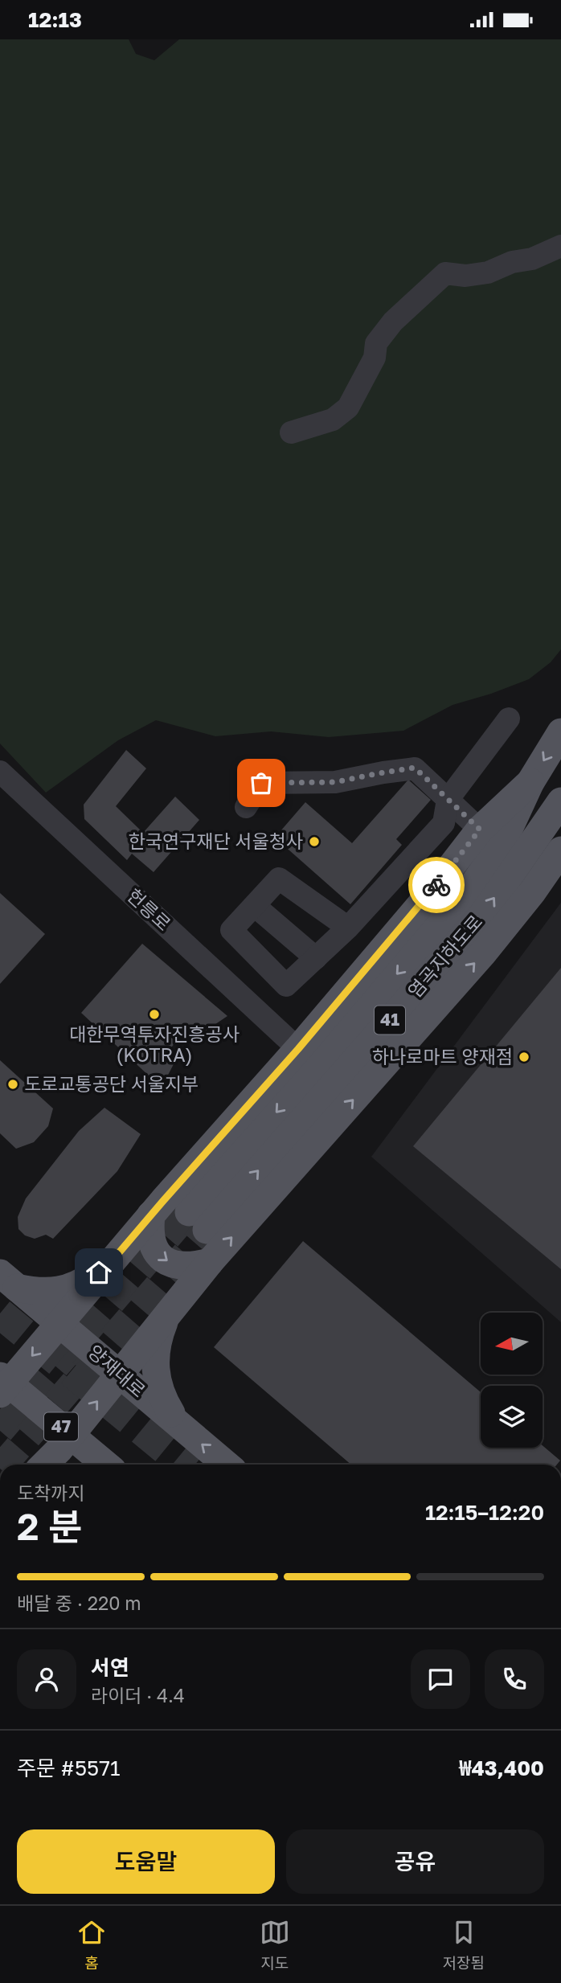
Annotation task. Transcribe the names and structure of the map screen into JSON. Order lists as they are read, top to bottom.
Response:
{
  "streets": {
    "main road": [
      "염곡지하도로",
      "41",
      "양재대로",
      "47"
    ],
    "street": ["헌릉로"]
  },
  "crossings": [
    ["염곡지하도로", "41"]
  ],
  "places": [
    "한국연구재단 서울청사",
    "대한무역투자진흥공사 (KOTRA)",
    "하나로마트 양재점",
    "도로교통공단 서울지부"
  ],
  "north": "left",
  "page": {
    "status": "12:13",
    "heading": ["2 분", "도착까지", "12:15–12:20"],
    "panel": [
      "서연",
      "라이더 · 4.4",
      "주문 #5571",
      "₩43,400"
    ],
    "bar": "배달 중 · 220 m",
    "buttons": ["도움말", "공유"],
    "tabs": ["홈", "지도", "저장됨"]
  }
}
